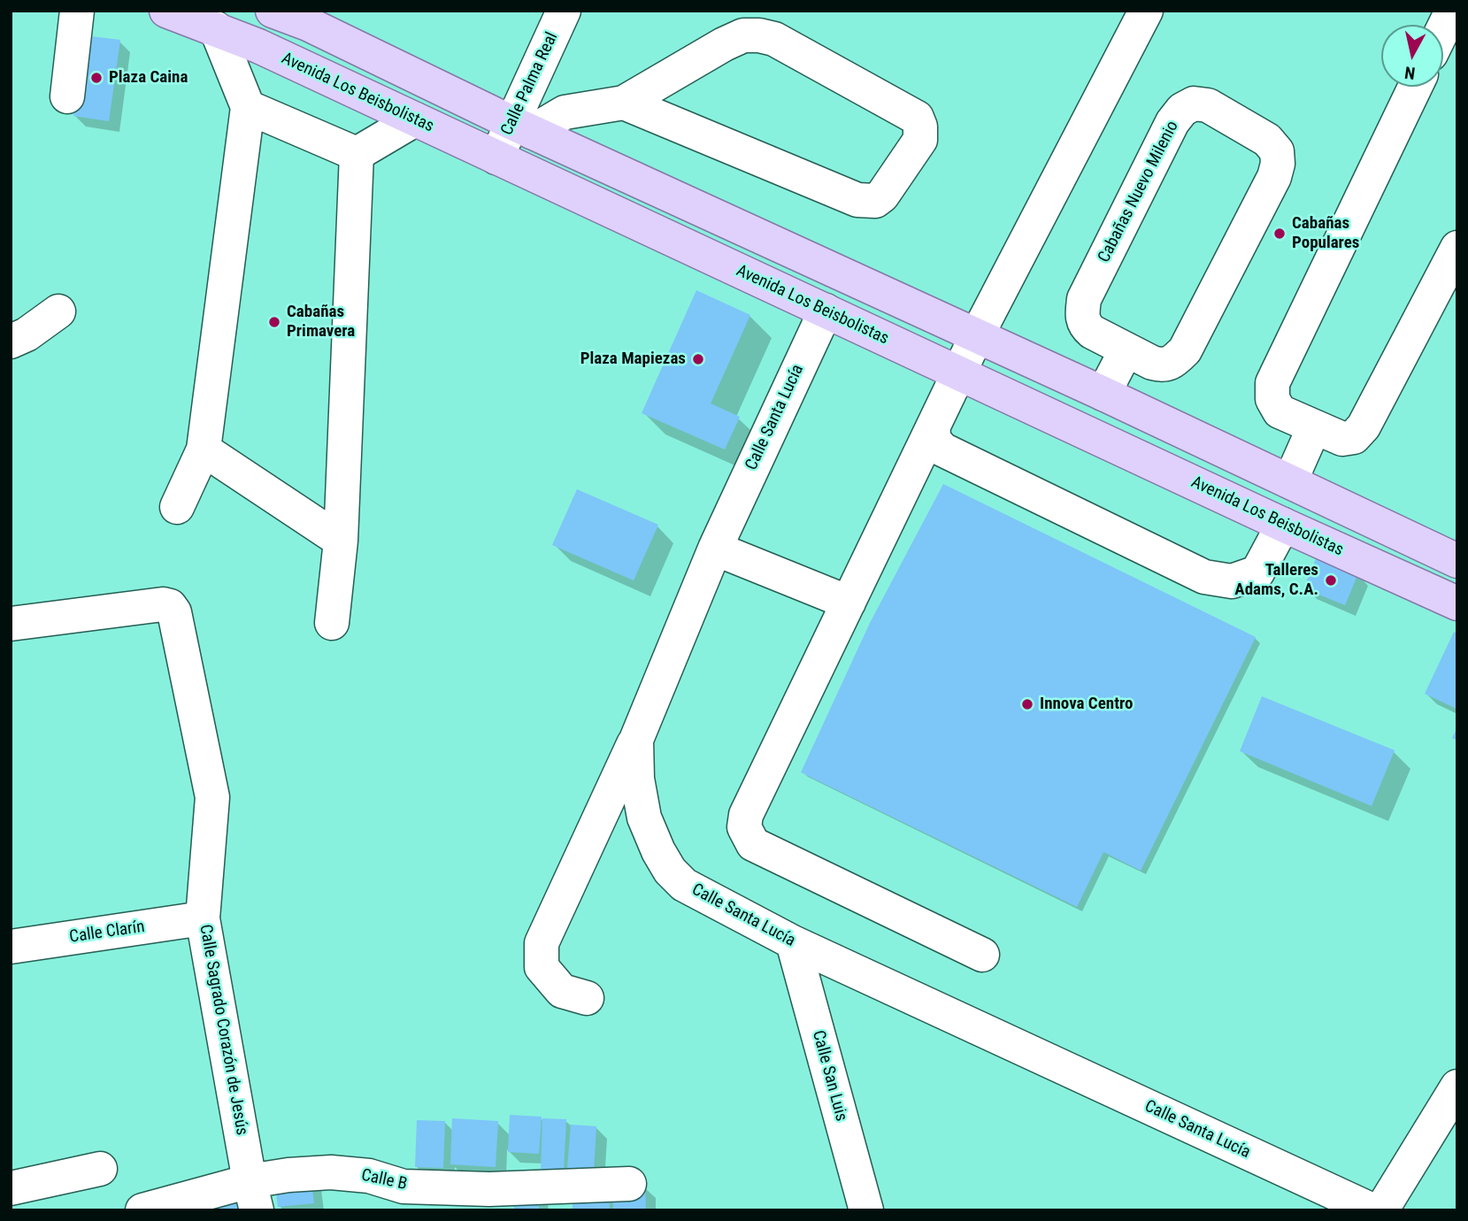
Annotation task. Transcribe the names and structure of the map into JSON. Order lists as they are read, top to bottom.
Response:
{
  "streets": {
    "main road": ["Avenida Los Beisbolistas"],
    "street": [
      "Calle Palma Real",
      "Cabañas Nuevo Milenio",
      "Calle Santa Lucía",
      "Calle Clarín",
      "Calle Sagrado Corazón de Jesús",
      "Calle San Luis",
      "Calle B"
    ]
  },
  "crossings": [
    ["Calle Palma Real", "Avenida Los Beisbolistas"],
    ["Avenida Los Beisbolistas", "Calle Santa Lucía"],
    ["Calle Santa Lucía", "Calle San Luis"],
    ["Calle Clarín", "Calle Sagrado Corazón de Jesús"],
    ["Calle Sagrado Corazón de Jesús", "Calle B"]
  ],
  "places": [
    "Plaza Caina",
    "Cabañas Populares",
    "Cabañas Primavera",
    "Plaza Mapiezas",
    "Talleres Adams, C.A.",
    "Innova Centro"
  ],
  "north": "bottom"
}
